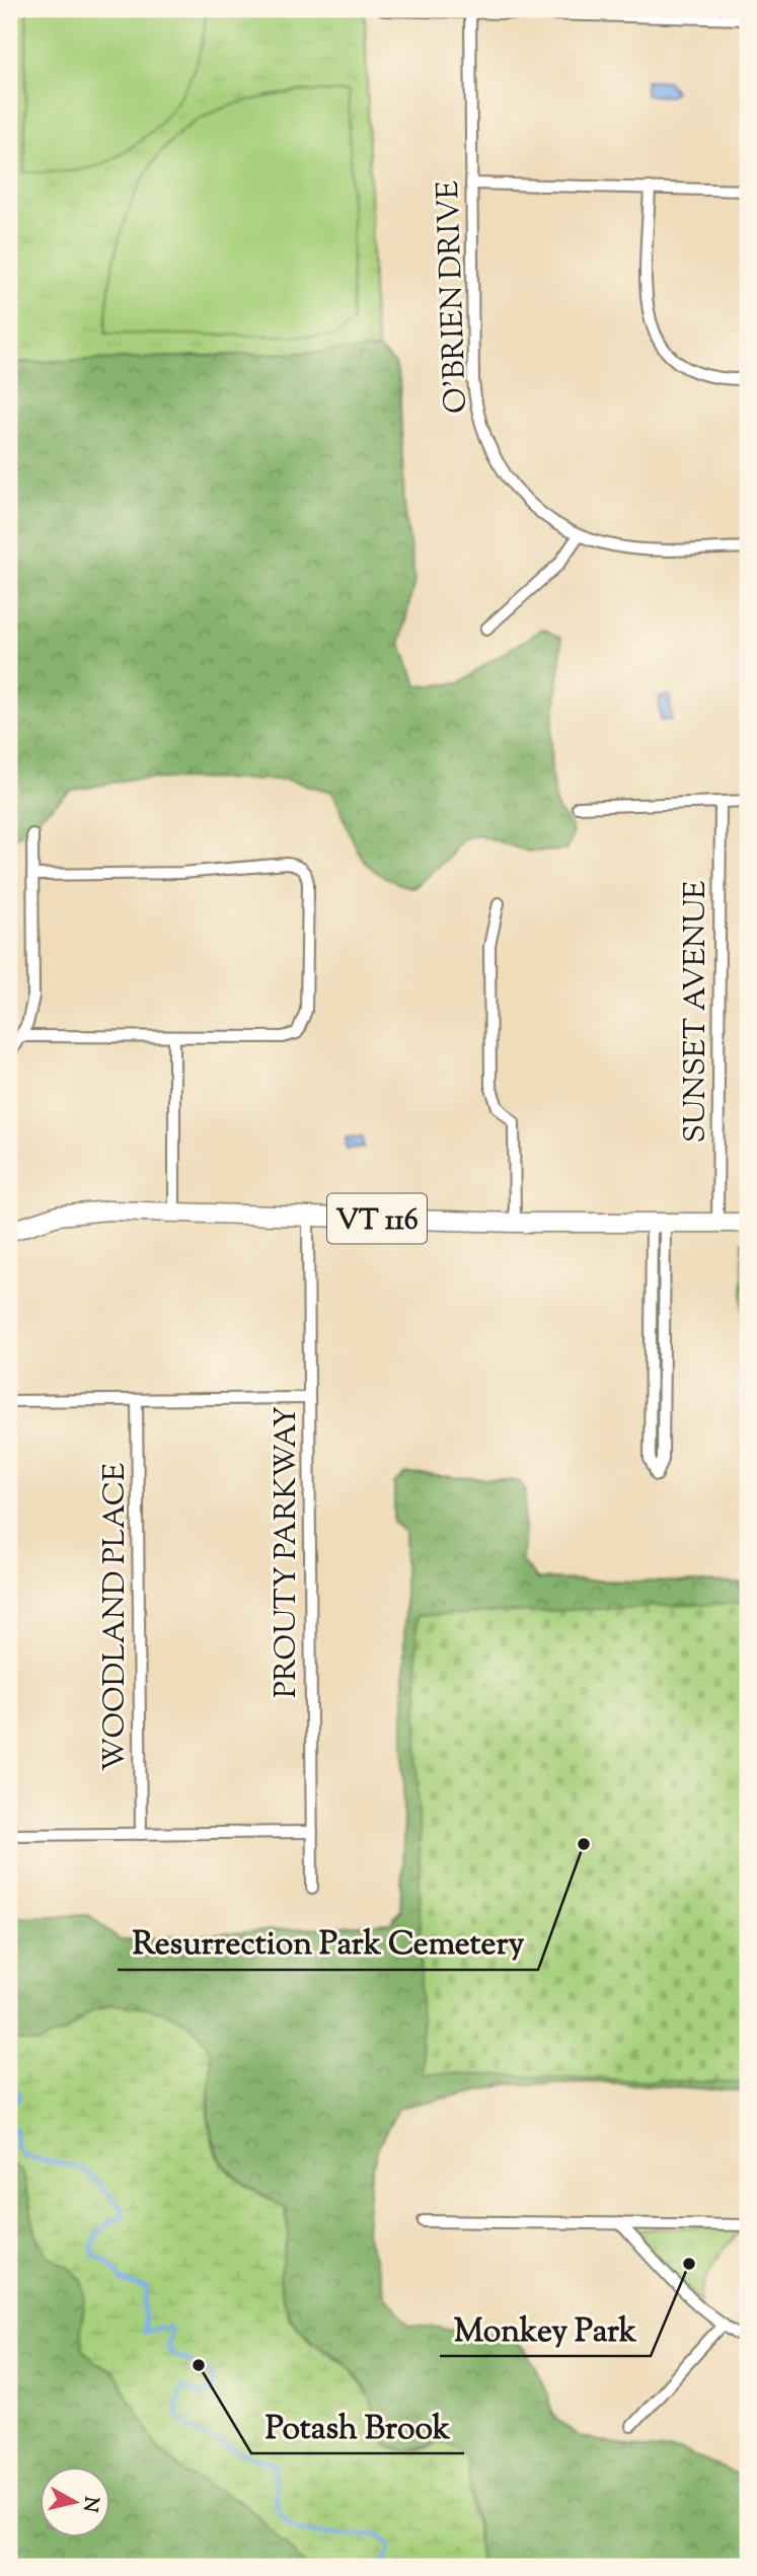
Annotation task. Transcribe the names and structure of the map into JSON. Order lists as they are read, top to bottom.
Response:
{
  "streets": {
    "main road": ["VT 116"],
    "street": [
      "O'BRIEN DRIVE",
      "SUNSET AVENUE",
      "PROUTY PARKWAY",
      "WOODLAND PLACE"
    ]
  },
  "crossings": [
    ["SUNSET AVENUE", "VT 116"],
    ["VT 116", "PROUTY PARKWAY"]
  ],
  "places": ["Resurrection Park Cemetery", "Monkey Park", "Potash Brook"],
  "north": "right"
}
